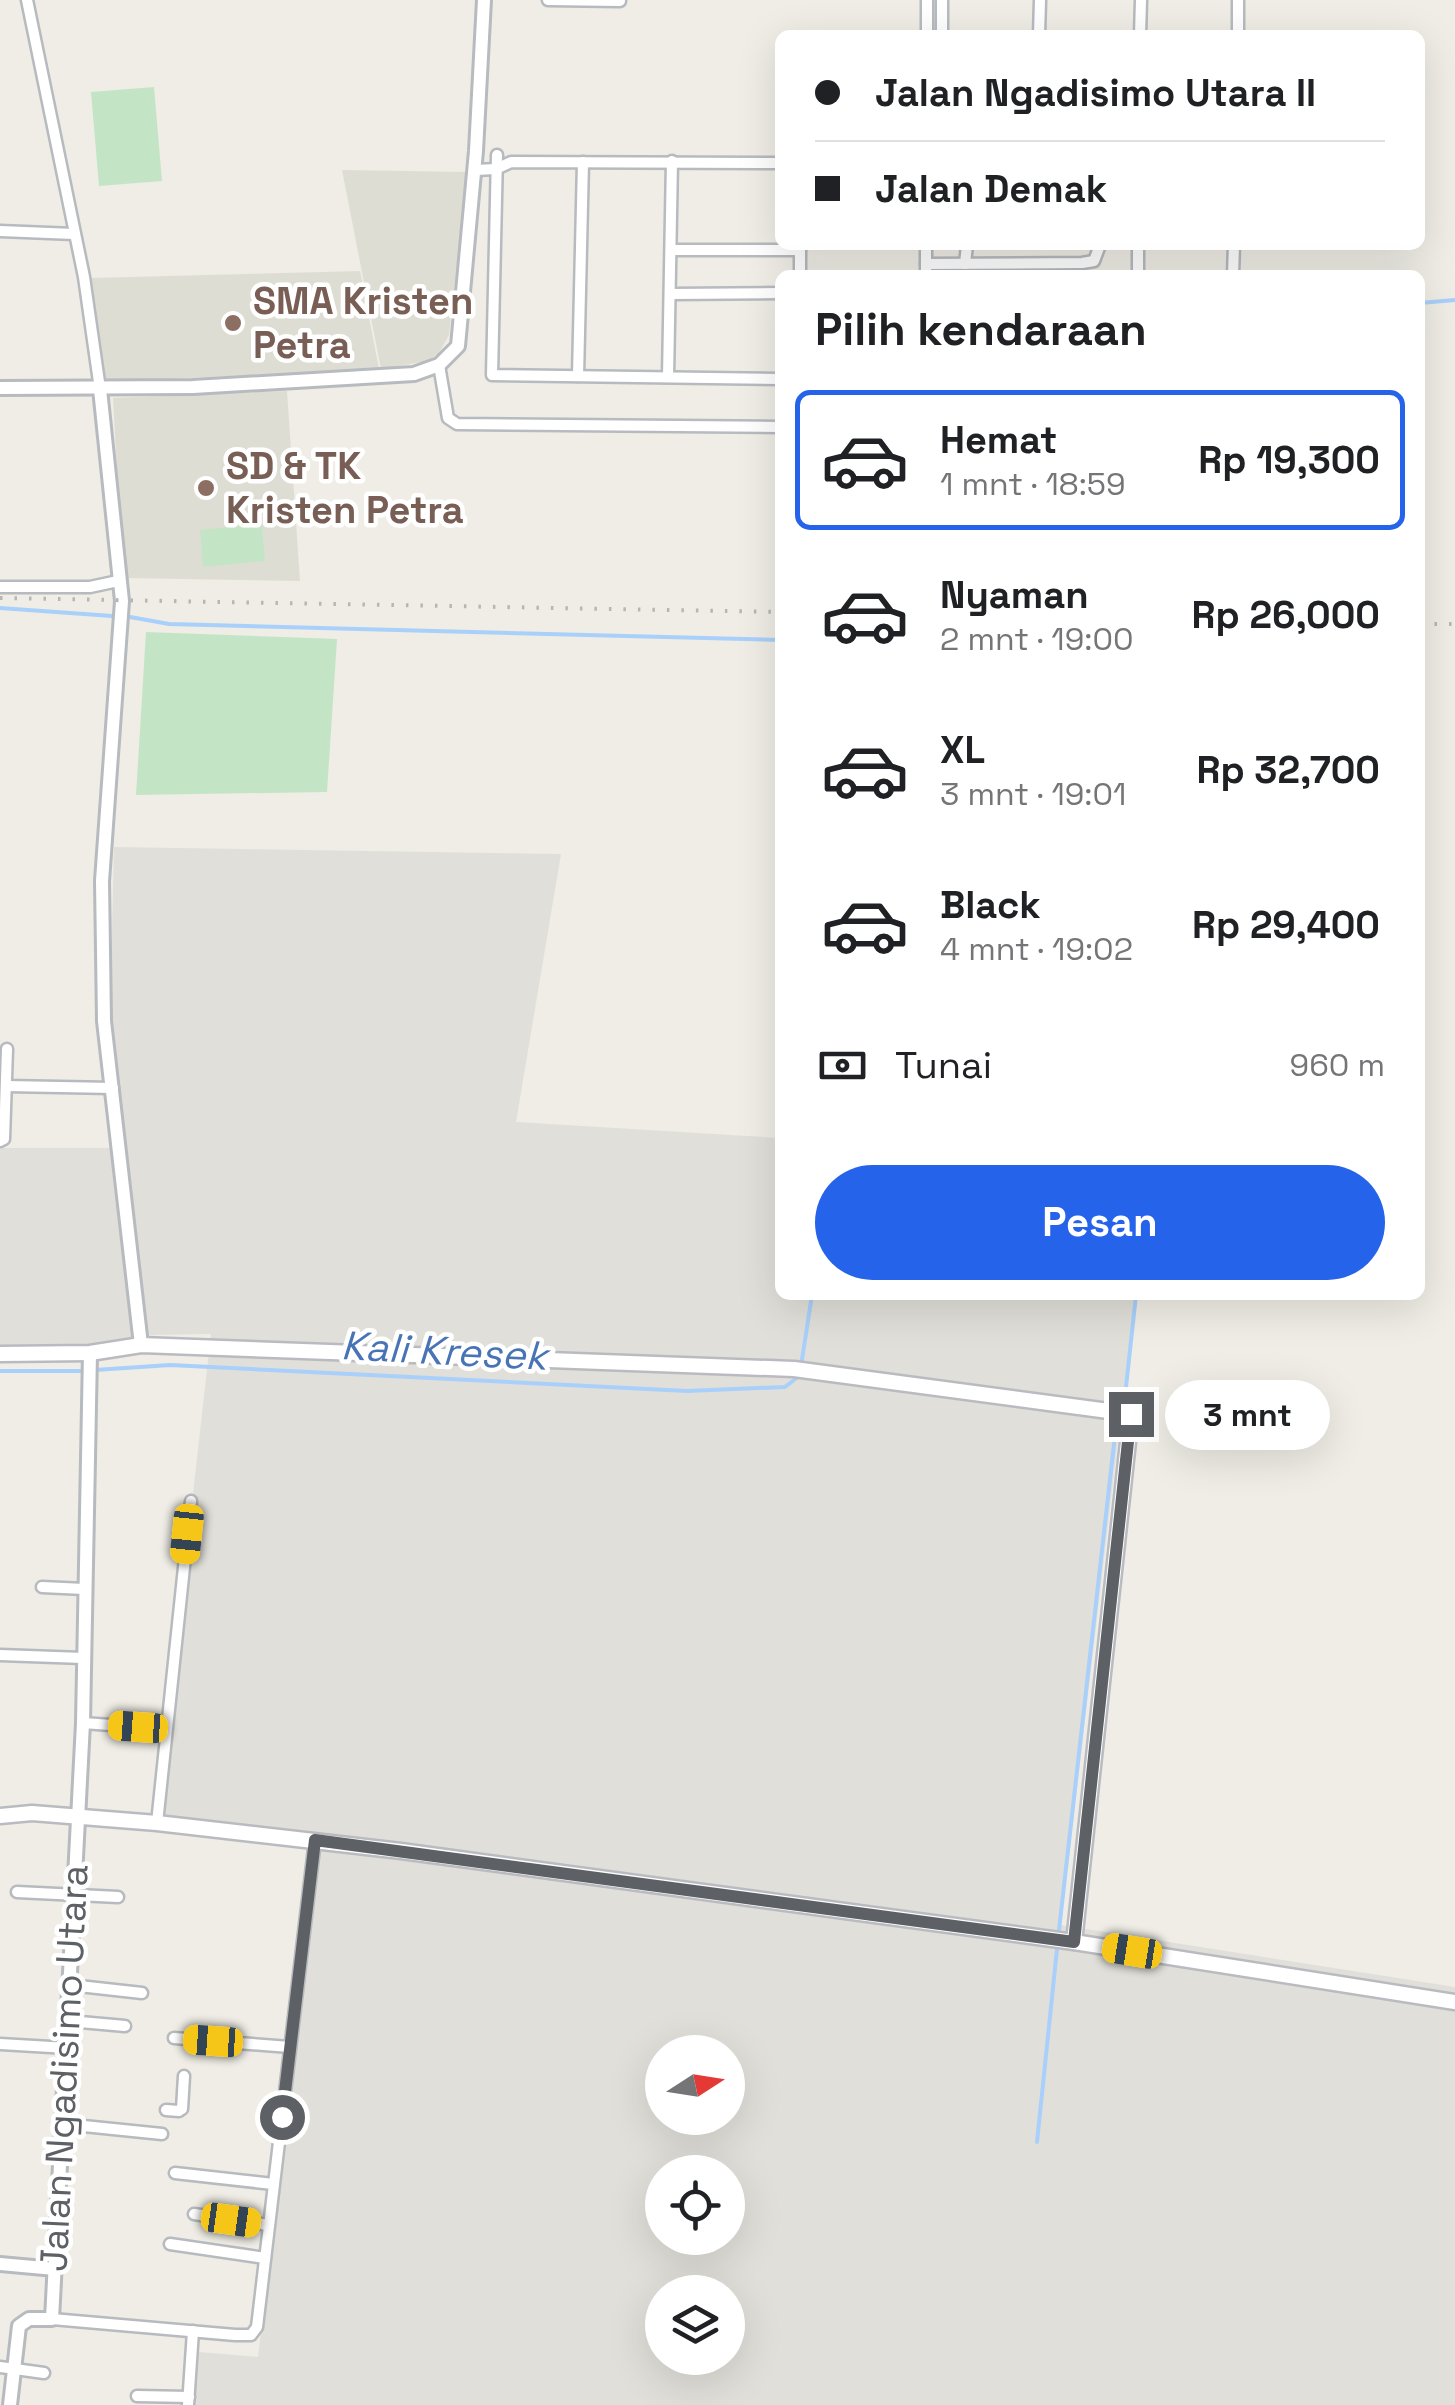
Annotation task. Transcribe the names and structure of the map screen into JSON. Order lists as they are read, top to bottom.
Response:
{
  "streets": {
    "street": ["Jalan Ngadisimo Utara"]
  },
  "water": ["Kali Kresek"],
  "places": ["SMA Kristen Petra", "SD & TK Kristen Petra"],
  "north": "right",
  "page": {
    "banner": ["Jalan Ngadisimo Utara II", "Jalan Demak"],
    "heading": "Pilih kendaraan",
    "list": [
      {
        "name": "Hemat",
        "note": "1 mnt · 18:59",
        "value": "Rp 19,300"
      },
      {
        "name": "Nyaman",
        "note": "2 mnt · 19:00",
        "value": "Rp 26,000"
      },
      {
        "name": "XL",
        "note": "3 mnt · 19:01",
        "value": "Rp 32,700"
      },
      {
        "name": "Black",
        "note": "4 mnt · 19:02",
        "value": "Rp 29,400"
      }
    ],
    "pay": ["Tunai", "960 m"],
    "buttons": "Pesan",
    "bubble": "3 mnt"
  }
}
